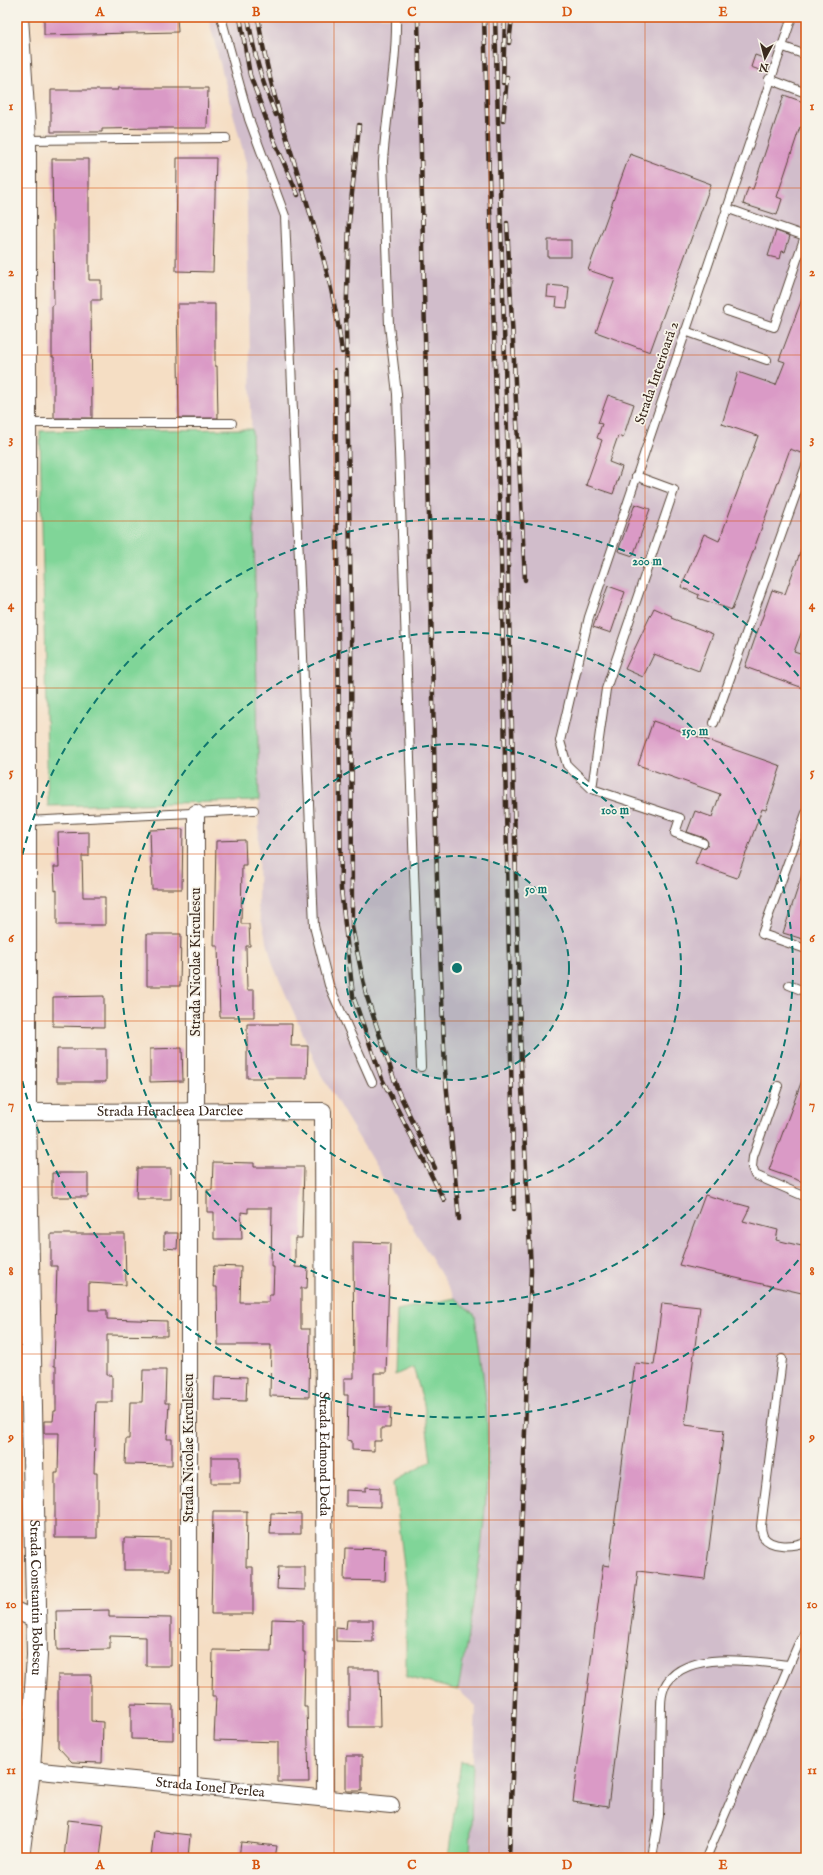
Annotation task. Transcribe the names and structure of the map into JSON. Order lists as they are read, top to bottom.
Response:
{
  "streets": {
    "street": [
      "Strada Nicolae Kirculescu",
      "Strada Heracleea Darclee",
      "Strada Edmond Deda",
      "Strada Constantin Bobescu",
      "Strada Ionel Perlea"
    ],
    "lane": ["Strada Interioară 2"]
  },
  "crossings": [
    ["Strada Nicolae Kirculescu", "Strada Heracleea Darclee"],
    ["Strada Nicolae Kirculescu", "Strada Ionel Perlea"],
    ["Strada Heracleea Darclee", "Strada Edmond Deda"],
    ["Strada Heracleea Darclee", "Strada Constantin Bobescu"],
    ["Strada Edmond Deda", "Strada Ionel Perlea"],
    ["Strada Constantin Bobescu", "Strada Ionel Perlea"]
  ],
  "north": "bottom",
  "grid": {
    "columns": [
      "A",
      "B",
      "C",
      "D",
      "E"
    ],
    "rows": [
      "1",
      "2",
      "3",
      "4",
      "5",
      "6",
      "7",
      "8",
      "9",
      "10",
      "11"
    ]
  },
  "rings": [
    "200 m",
    "150 m",
    "100 m",
    "50 m"
  ]
}
